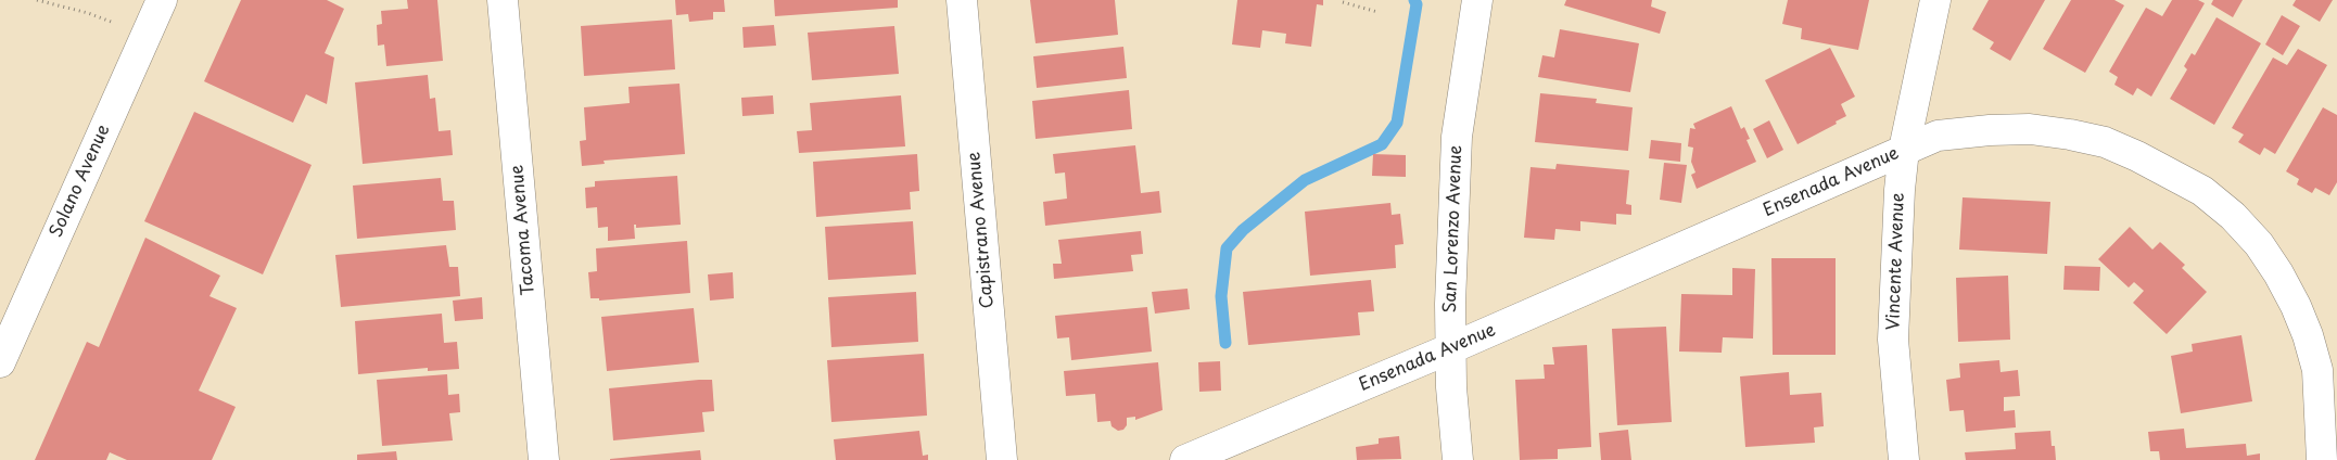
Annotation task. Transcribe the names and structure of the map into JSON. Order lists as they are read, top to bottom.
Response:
{
  "streets": {
    "street": [
      "Solano Avenue",
      "Ensenada Avenue",
      "San Lorenzo Avenue",
      "Tacoma Avenue",
      "Capistrano Avenue",
      "Vincente Avenue"
    ]
  },
  "crossings": [
    ["Ensenada Avenue", "San Lorenzo Avenue"],
    ["Ensenada Avenue", "Vincente Avenue"]
  ]
}
